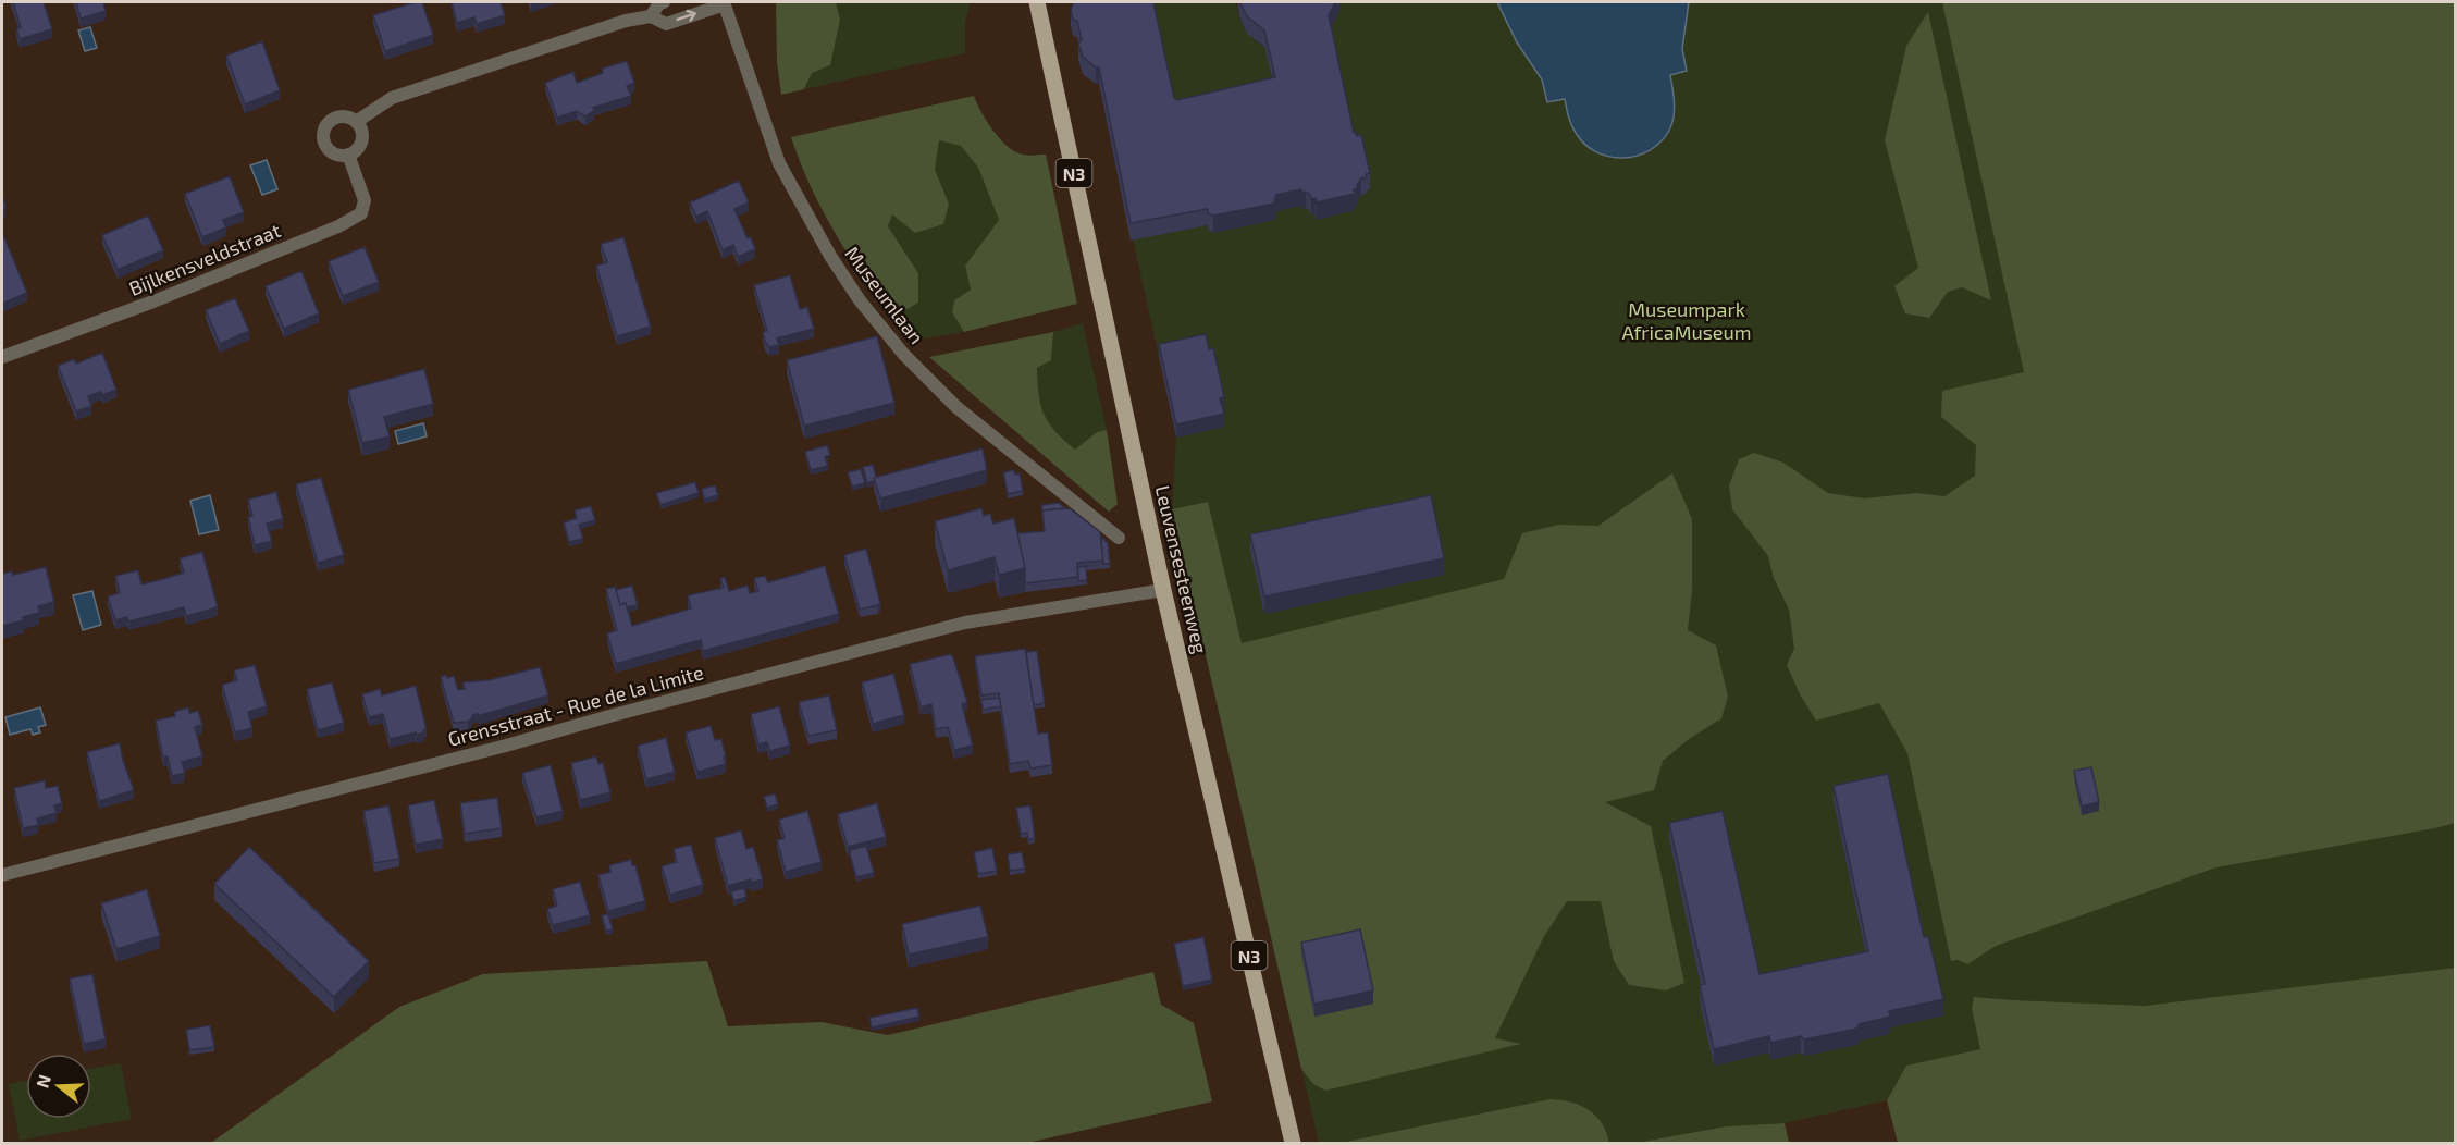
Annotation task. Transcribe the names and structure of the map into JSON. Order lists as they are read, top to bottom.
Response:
{
  "streets": {
    "main road": ["N3", "Leuvensesteenweg"],
    "street": ["Bijlkensveldstraat", "Museumlaan", "Grensstraat - Rue de la Limite"]
  },
  "crossings": [
    ["Leuvensesteenweg", "Grensstraat - Rue de la Limite"]
  ],
  "parks": ["Museumpark AfricaMuseum"],
  "north": "left"
}
